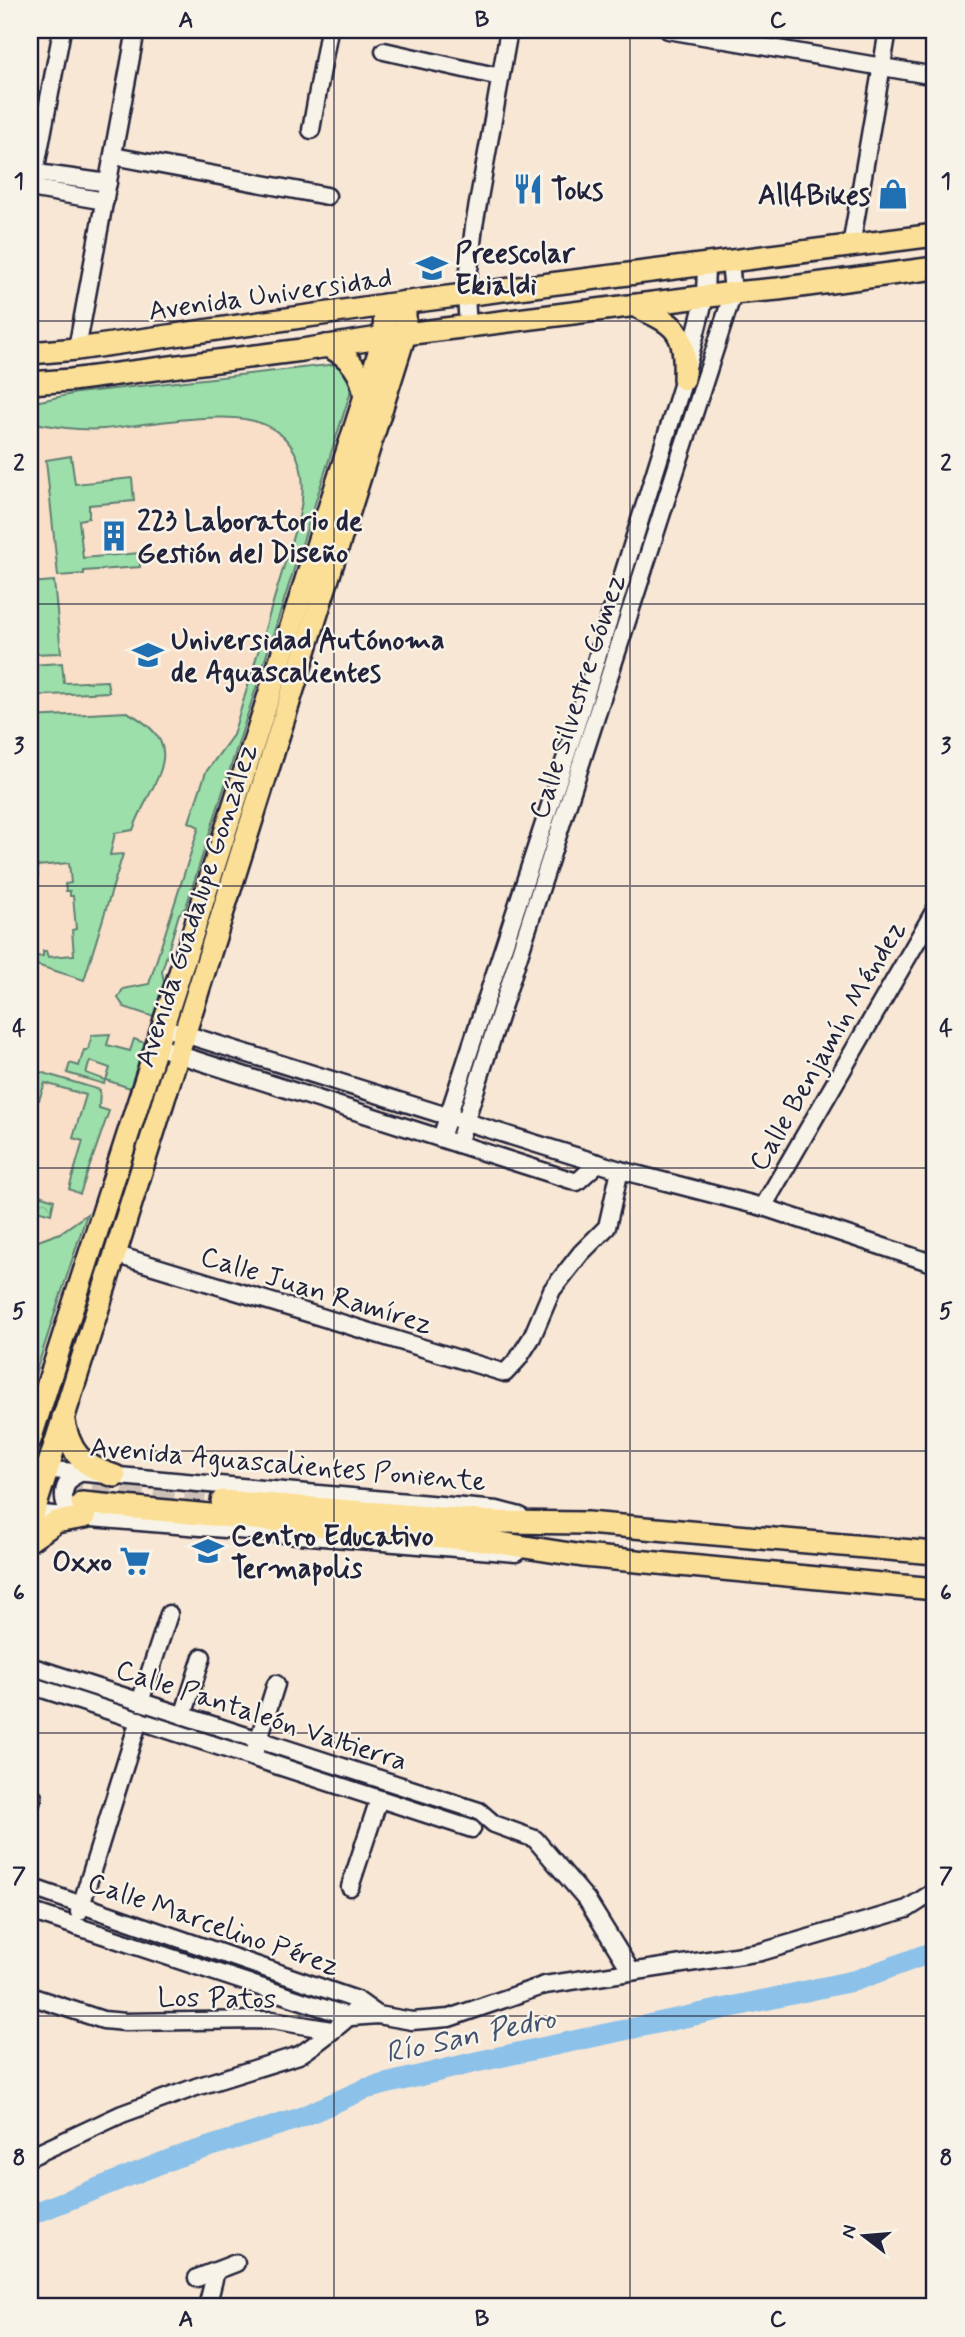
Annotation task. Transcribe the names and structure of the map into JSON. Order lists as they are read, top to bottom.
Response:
{
  "streets": {
    "main road": ["Avenida Universidad", "Avenida Guadalupe González", "Avenida Aguascalientes Poniente"],
    "street": [
      "Calle Silvestre Gómez",
      "Calle Benjamín Méndez",
      "Calle Juan Ramírez",
      "Calle Pantaleón Valtierra",
      "Calle Marcelino Pérez",
      "Los Patos"
    ]
  },
  "crossings": [
    ["Avenida Universidad", "Calle Silvestre Gómez"],
    ["Avenida Universidad", "Avenida Guadalupe González"],
    ["Avenida Guadalupe González", "Calle Juan Ramírez"],
    ["Avenida Guadalupe González", "Avenida Aguascalientes Poniente"]
  ],
  "water": ["Río San Pedro"],
  "places": {
    "restaurant": ["Toks"],
    "shop": ["All4Bikes"],
    "school or university": ["Preescolar Ekialdi", "Universidad Autónoma de Aguascalientes", "Centro Educativo Termapolis"],
    "building": ["223 Laboratorio de Gestión del Diseño"],
    "supermarket": ["Oxxo"]
  },
  "north": "left",
  "grid": {
    "columns": ["A", "B", "C"],
    "rows": [
      "1",
      "2",
      "3",
      "4",
      "5",
      "6",
      "7",
      "8"
    ]
  }
}
